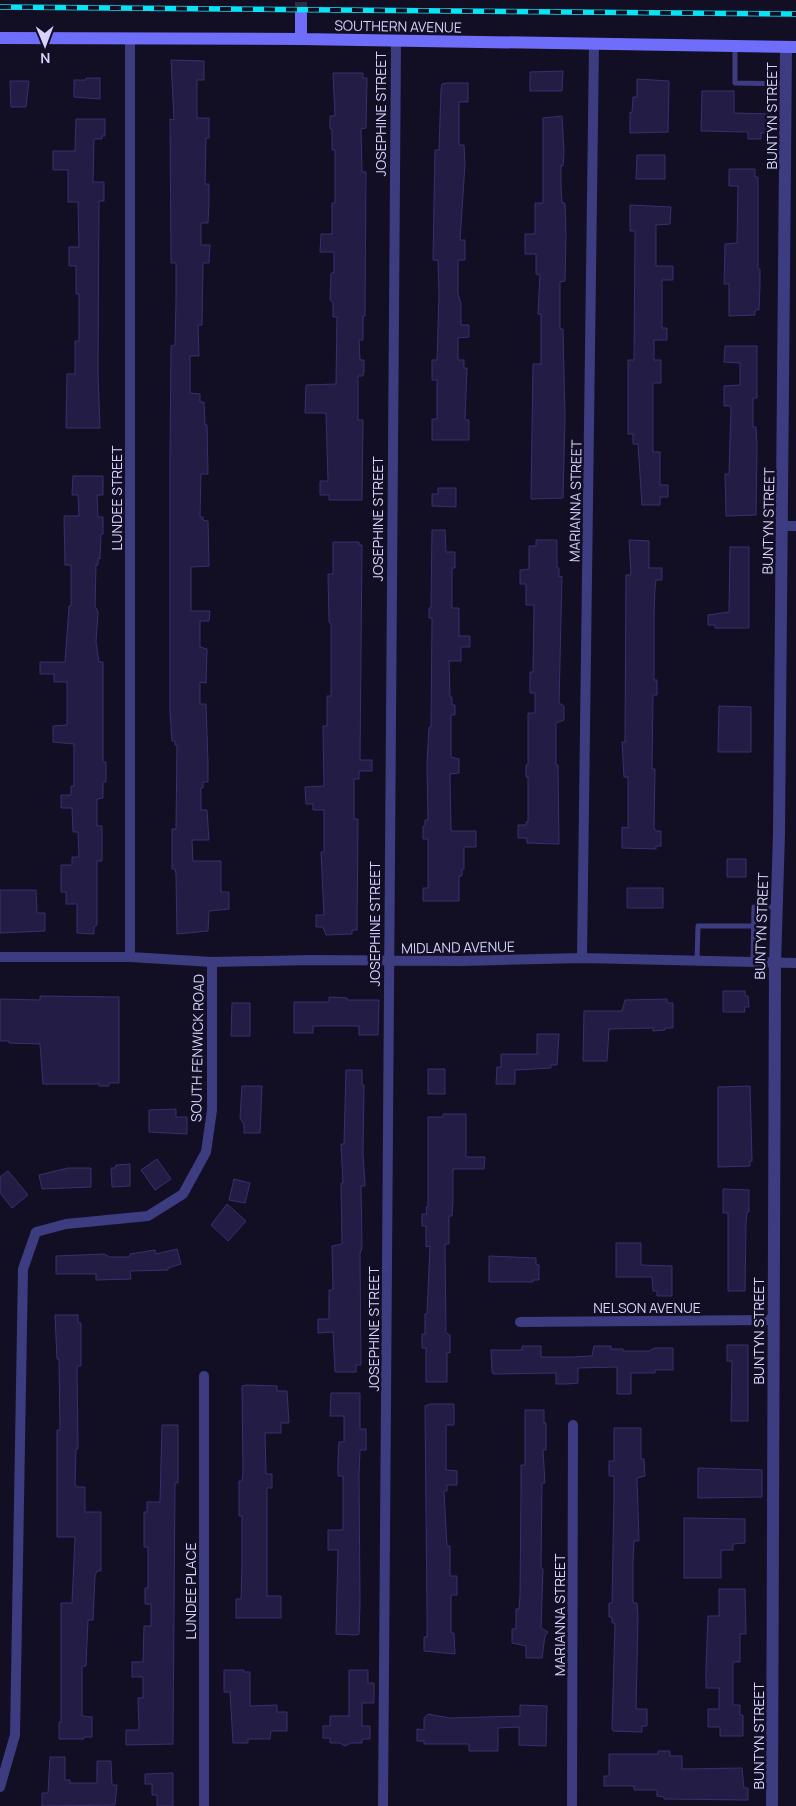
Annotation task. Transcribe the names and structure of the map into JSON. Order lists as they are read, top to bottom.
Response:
{
  "streets": {
    "main road": ["SOUTHERN AVENUE"],
    "street": [
      "JOSEPHINE STREET",
      "BUNTYN STREET",
      "LUNDEE STREET",
      "MARIANNA STREET",
      "MIDLAND AVENUE",
      "SOUTH FENWICK ROAD",
      "NELSON AVENUE",
      "LUNDEE PLACE"
    ]
  },
  "crossings": [
    ["SOUTHERN AVENUE", "JOSEPHINE STREET"],
    ["SOUTHERN AVENUE", "BUNTYN STREET"],
    ["SOUTHERN AVENUE", "LUNDEE STREET"],
    ["SOUTHERN AVENUE", "MARIANNA STREET"],
    ["JOSEPHINE STREET", "MIDLAND AVENUE"],
    ["BUNTYN STREET", "MIDLAND AVENUE"],
    ["BUNTYN STREET", "NELSON AVENUE"],
    ["LUNDEE STREET", "MIDLAND AVENUE"],
    ["MARIANNA STREET", "MIDLAND AVENUE"],
    ["MIDLAND AVENUE", "SOUTH FENWICK ROAD"]
  ],
  "north": "bottom"
}
